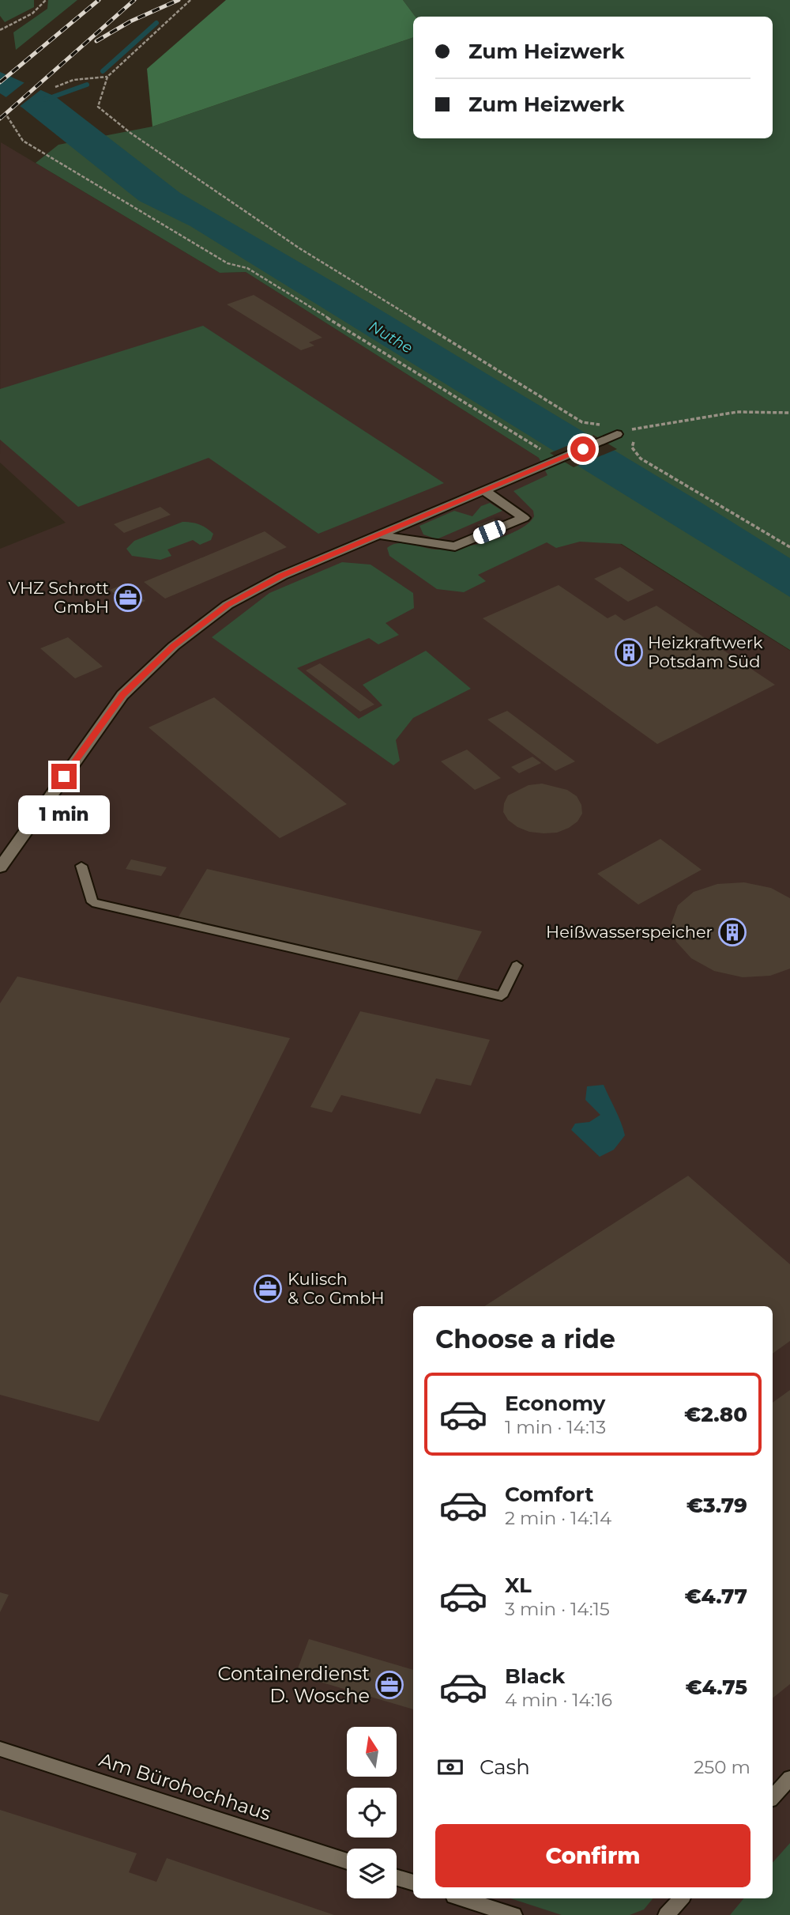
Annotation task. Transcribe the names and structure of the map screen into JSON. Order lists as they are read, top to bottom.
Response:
{
  "streets": {
    "lane": ["Am Bürohochhaus"]
  },
  "water": ["Nuthe"],
  "places": {
    "office": ["VHZ Schrott GmbH", "Kulisch & Co GmbH", "Containerdienst D. Wosche"],
    "building": ["Heizkraftwerk Potsdam Süd", "Heißwasserspeicher"]
  },
  "north": "top",
  "page": {
    "banner": ["Zum Heizwerk", "Zum Heizwerk"],
    "bubble": "1 min",
    "heading": "Choose a ride",
    "list": [
      {
        "name": "Economy",
        "note": "1 min · 14:13",
        "value": "€2.80"
      },
      {
        "name": "Comfort",
        "note": "2 min · 14:14",
        "value": "€3.79"
      },
      {
        "name": "XL",
        "note": "3 min · 14:15",
        "value": "€4.77"
      },
      {
        "name": "Black",
        "note": "4 min · 14:16",
        "value": "€4.75"
      }
    ],
    "pay": ["Cash", "250 m"],
    "buttons": "Confirm"
  }
}
